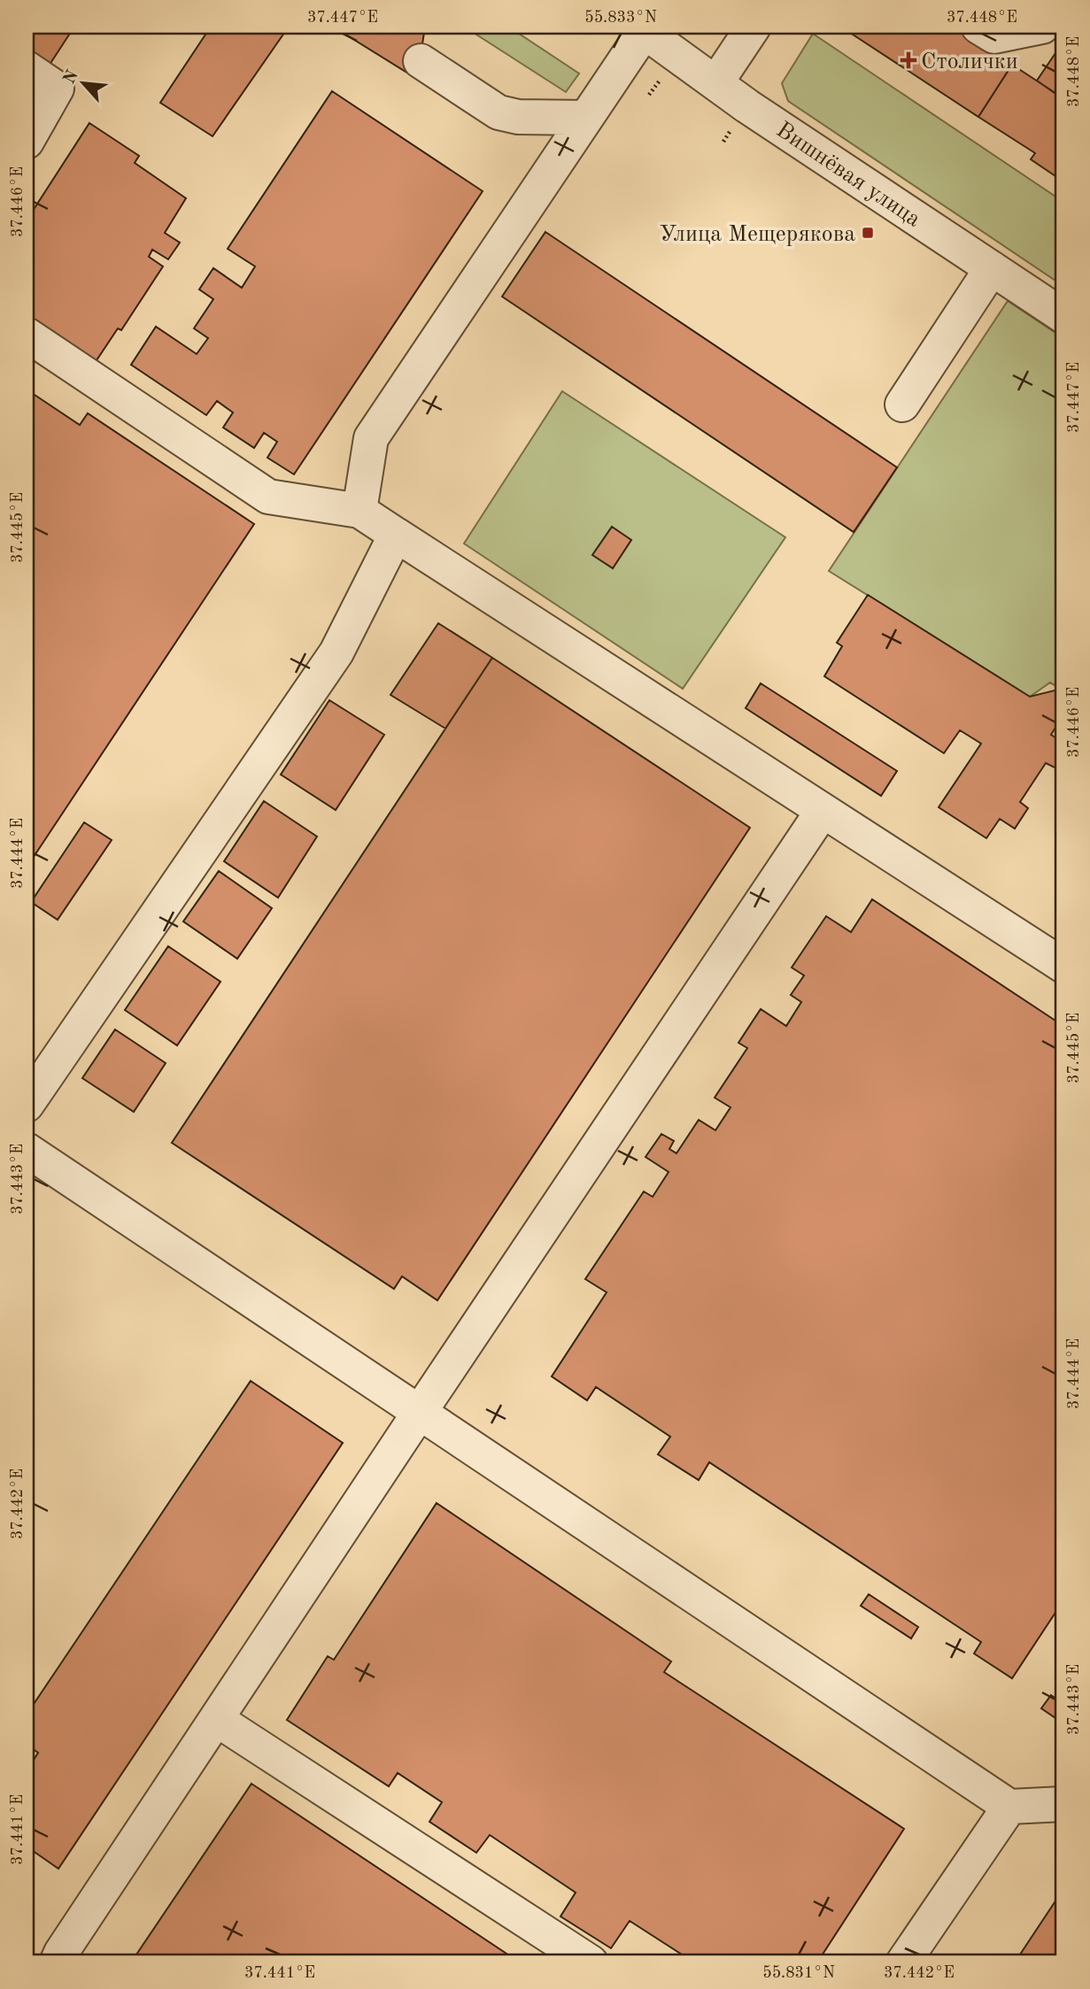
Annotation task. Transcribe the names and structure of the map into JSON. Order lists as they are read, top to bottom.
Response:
{
  "streets": {
    "street": ["Вишнёвая улица"]
  },
  "places": {
    "health": ["Столички"],
    "transit": ["Улица Мещерякова"]
  },
  "north": "top left",
  "coordinates": [
    "37.447°E",
    "55.833°N",
    "37.448°E",
    "37.446°E",
    "37.445°E",
    "37.444°E",
    "37.443°E",
    "37.442°E",
    "37.441°E",
    "55.831°N"
  ]
}
